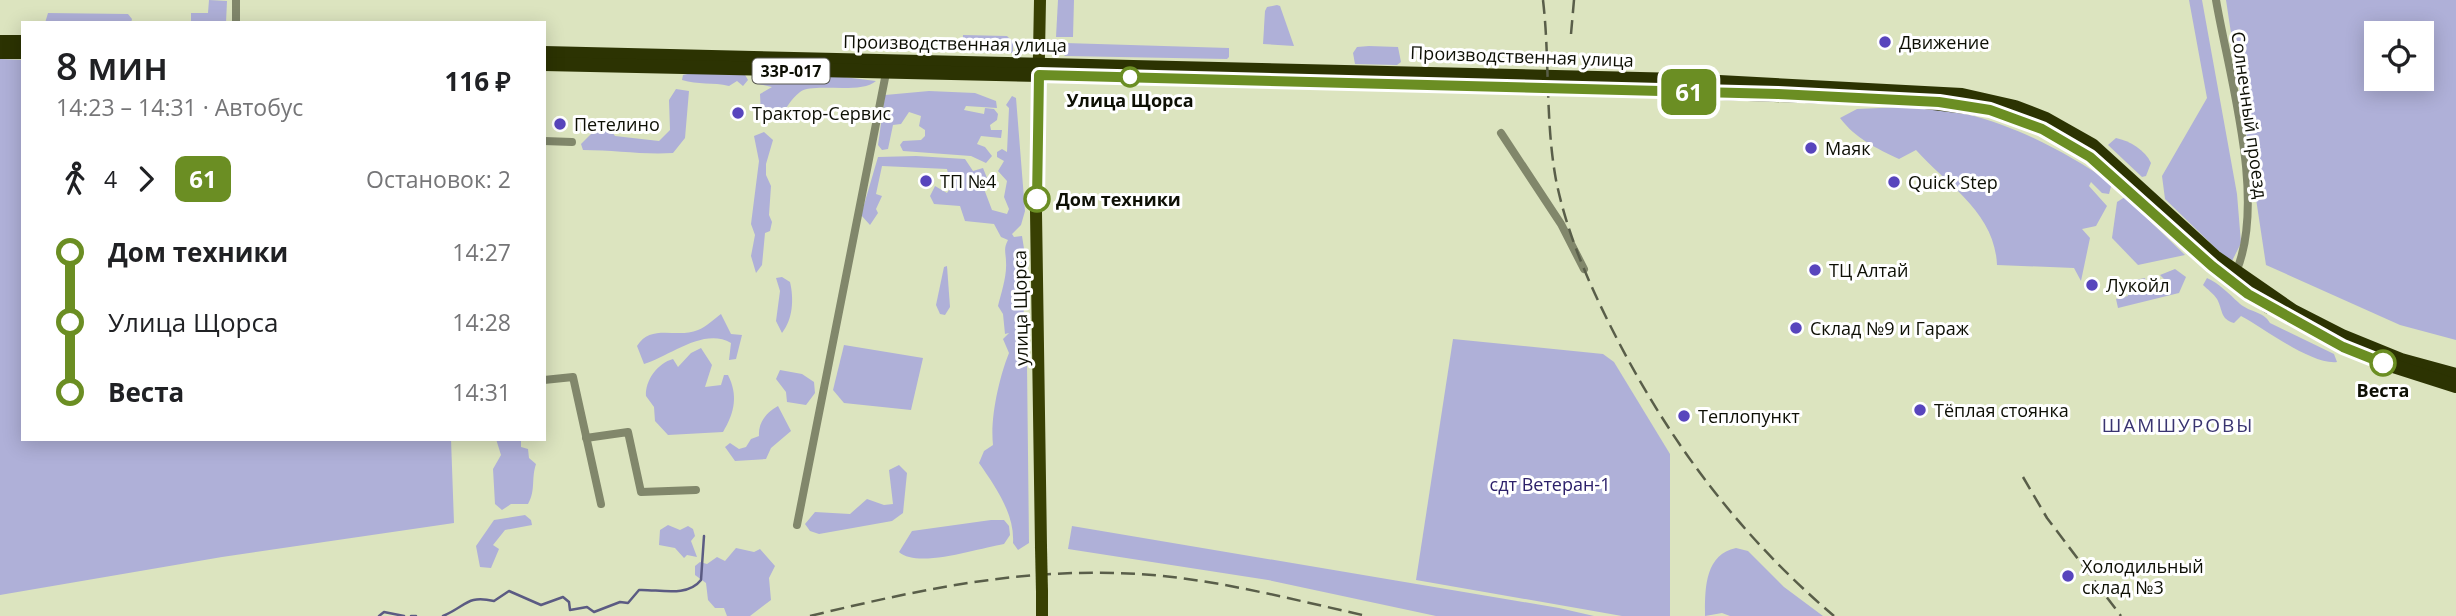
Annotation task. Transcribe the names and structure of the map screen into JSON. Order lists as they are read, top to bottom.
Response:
{
  "streets": {
    "highway": ["Производственная улица", "33Р-017"],
    "main road": ["улица Щорса"],
    "street": ["Солнечный проезд"]
  },
  "crossings": [
    ["Производственная улица", "Солнечный проезд"],
    ["Производственная улица", "улица Щорса"]
  ],
  "districts": ["ШАМШУРОВЫ"],
  "parks": ["сдт Ветеран-1"],
  "places": [
    "Движение",
    "Улица Щорса",
    "Трактор-Сервис",
    "Петелино",
    "Маяк",
    "ТП №4",
    "Quick Step",
    "Дом техники",
    "ТЦ Алтай",
    "Лукойл",
    "Склад №9 и Гараж",
    "Веста",
    "Тёплая стоянка",
    "Теплопункт",
    "Холодильный склад №3"
  ],
  "lines": ["bus line 61"],
  "page": {
    "on_map": "61",
    "heading": ["8 мин", "14:23 – 14:31 · Автобус", "116 ₽"],
    "legs": ["4", "61", "Остановок: 2"],
    "list": [
      {
        "name": "Дом техники",
        "value": "14:27"
      },
      {
        "name": "Улица Щорса",
        "value": "14:28"
      },
      {
        "name": "Веста",
        "value": "14:31"
      }
    ]
  }
}
